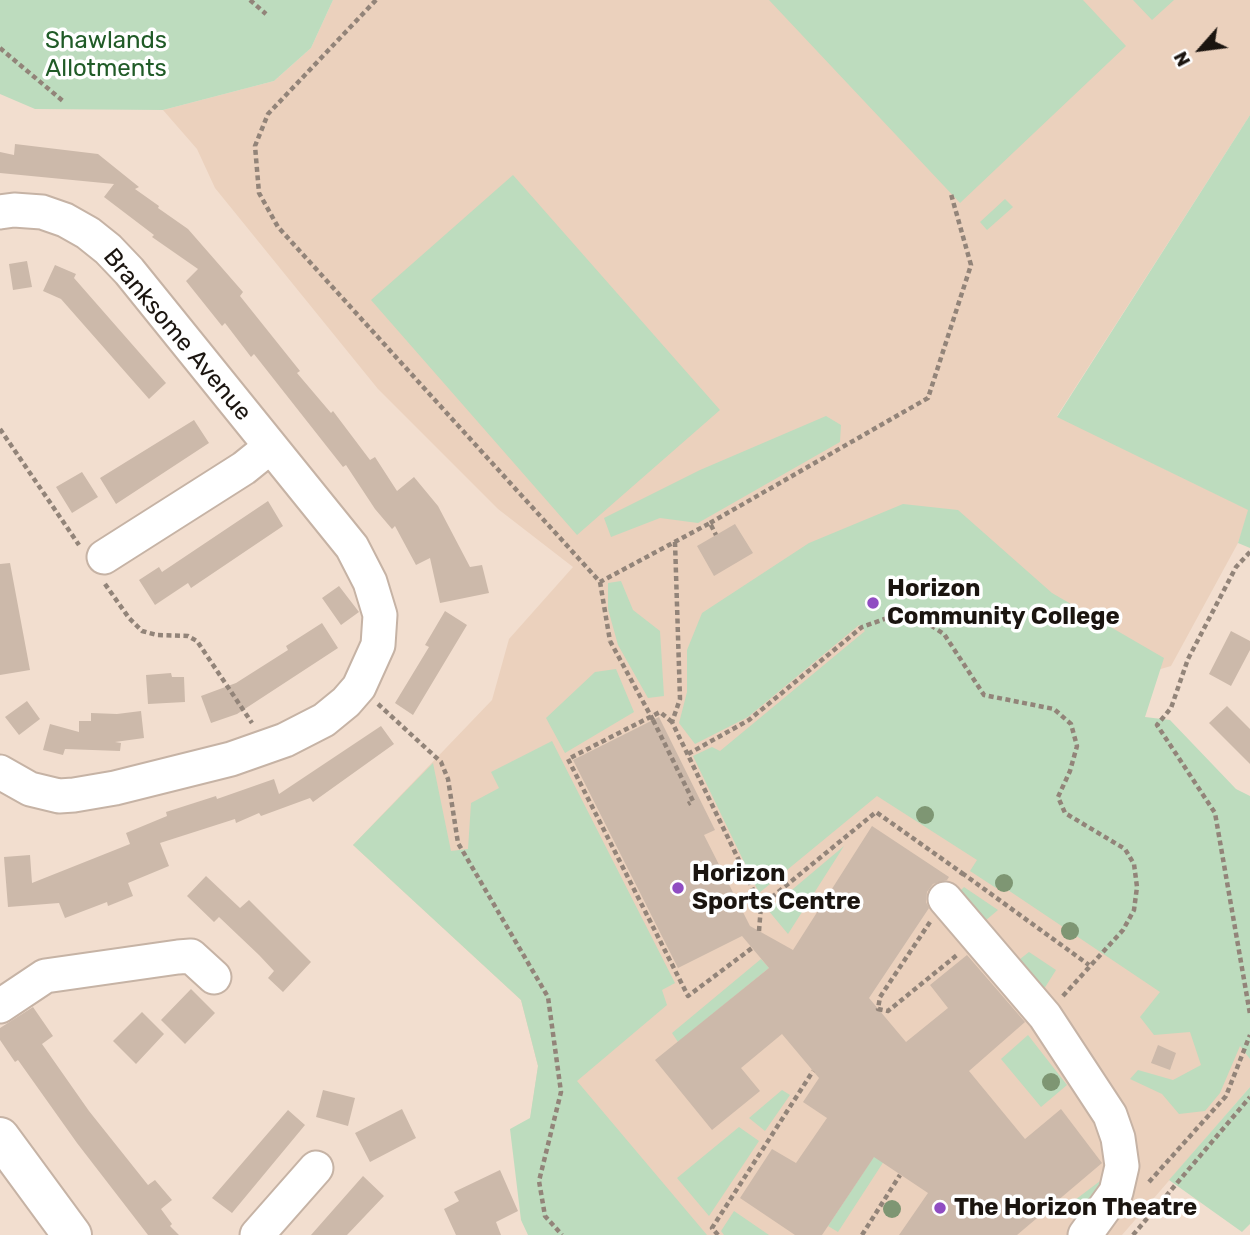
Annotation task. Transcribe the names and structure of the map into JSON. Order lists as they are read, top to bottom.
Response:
{
  "streets": {
    "street": ["Branksome Avenue"]
  },
  "parks": ["Shawlands Allotments"],
  "places": ["Horizon Community College", "Horizon Sports Centre", "The Horizon Theatre"],
  "north": "bottom left"
}
